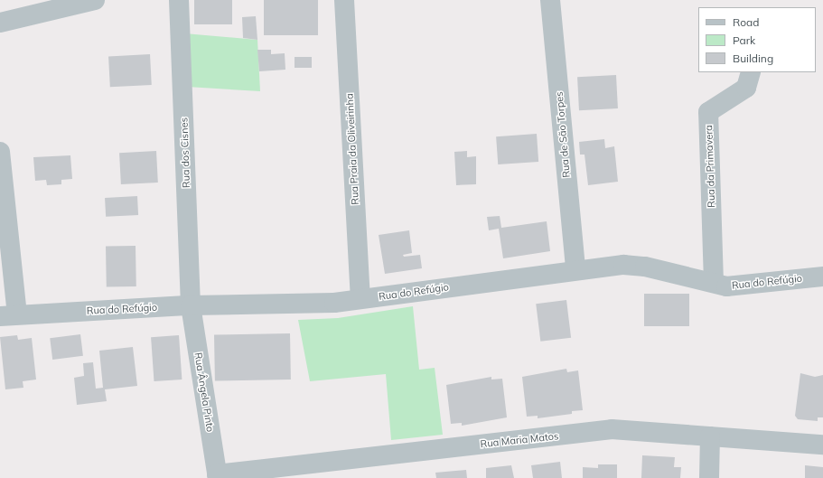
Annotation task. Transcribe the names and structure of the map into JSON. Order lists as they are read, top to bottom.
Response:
{
  "streets": {
    "street": [
      "Rua de São Torpes",
      "Rua Praia da Oliveirinha",
      "Rua dos Cisnes",
      "Rua da Primavera",
      "Rua do Refúgio",
      "Rua Ângela Pinto",
      "Rua Maria Matos"
    ]
  },
  "crossings": [
    ["Rua de São Torpes", "Rua do Refúgio"],
    ["Rua Praia da Oliveirinha", "Rua do Refúgio"],
    ["Rua dos Cisnes", "Rua do Refúgio"],
    ["Rua dos Cisnes", "Rua Ângela Pinto"],
    ["Rua da Primavera", "Rua do Refúgio"],
    ["Rua do Refúgio", "Rua Ângela Pinto"],
    ["Rua Ângela Pinto", "Rua Maria Matos"]
  ],
  "legend": ["Road", "Park", "Building"]
}
